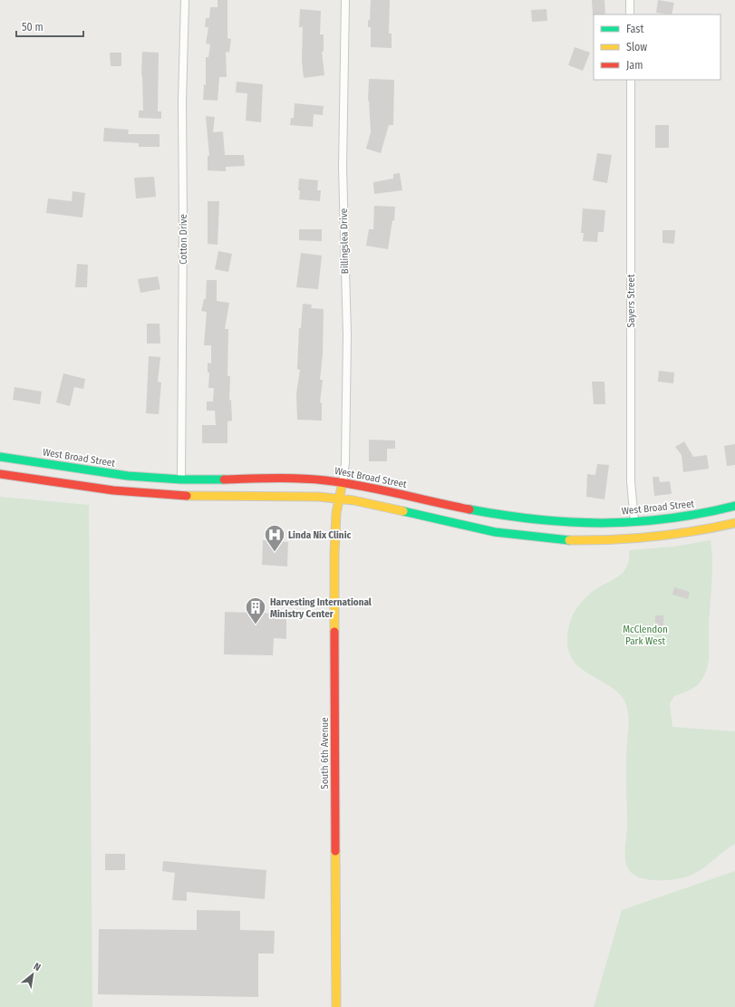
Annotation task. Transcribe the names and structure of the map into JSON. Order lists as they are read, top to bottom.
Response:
{
  "streets": {
    "main road": ["West Broad Street", "South 6th Avenue"],
    "street": ["Cotton Drive", "Billingslea Drive", "Sayers Street"]
  },
  "crossings": [
    ["Cotton Drive", "West Broad Street"],
    ["Billingslea Drive", "West Broad Street"],
    ["Billingslea Drive", "South 6th Avenue"],
    ["Sayers Street", "West Broad Street"],
    ["West Broad Street", "South 6th Avenue"]
  ],
  "parks": ["McClendon Park West"],
  "places": {
    "hospital": ["Linda Nix Clinic"],
    "building": ["Harvesting International Ministry Center"]
  },
  "legend": ["Fast", "Slow", "Jam"],
  "scale_bar": "50 m",
  "north": "top right"
}
